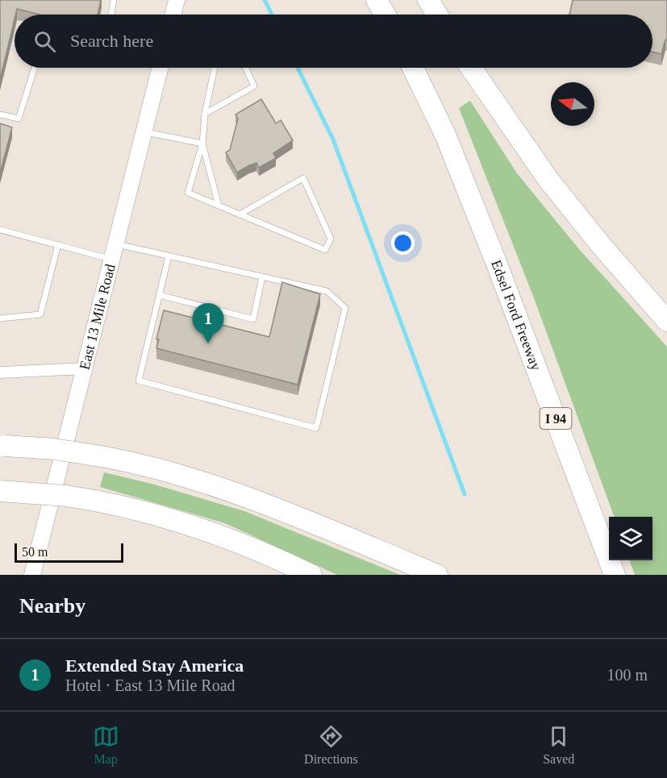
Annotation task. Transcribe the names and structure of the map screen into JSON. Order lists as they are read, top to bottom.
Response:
{
  "streets": {
    "highway": ["Edsel Ford Freeway", "I 94"],
    "main road": ["East 13 Mile Road"]
  },
  "scale_bar": "50 m",
  "north": "left",
  "page": {
    "search": "Search here",
    "pins": "1",
    "scale": "50 m",
    "heading": "Nearby",
    "list": [
      {
        "mark": "1",
        "name": "Extended Stay America",
        "note": "Hotel · East 13 Mile Road",
        "value": "100 m"
      }
    ],
    "nav": ["Map", "Directions", "Saved"]
  }
}
